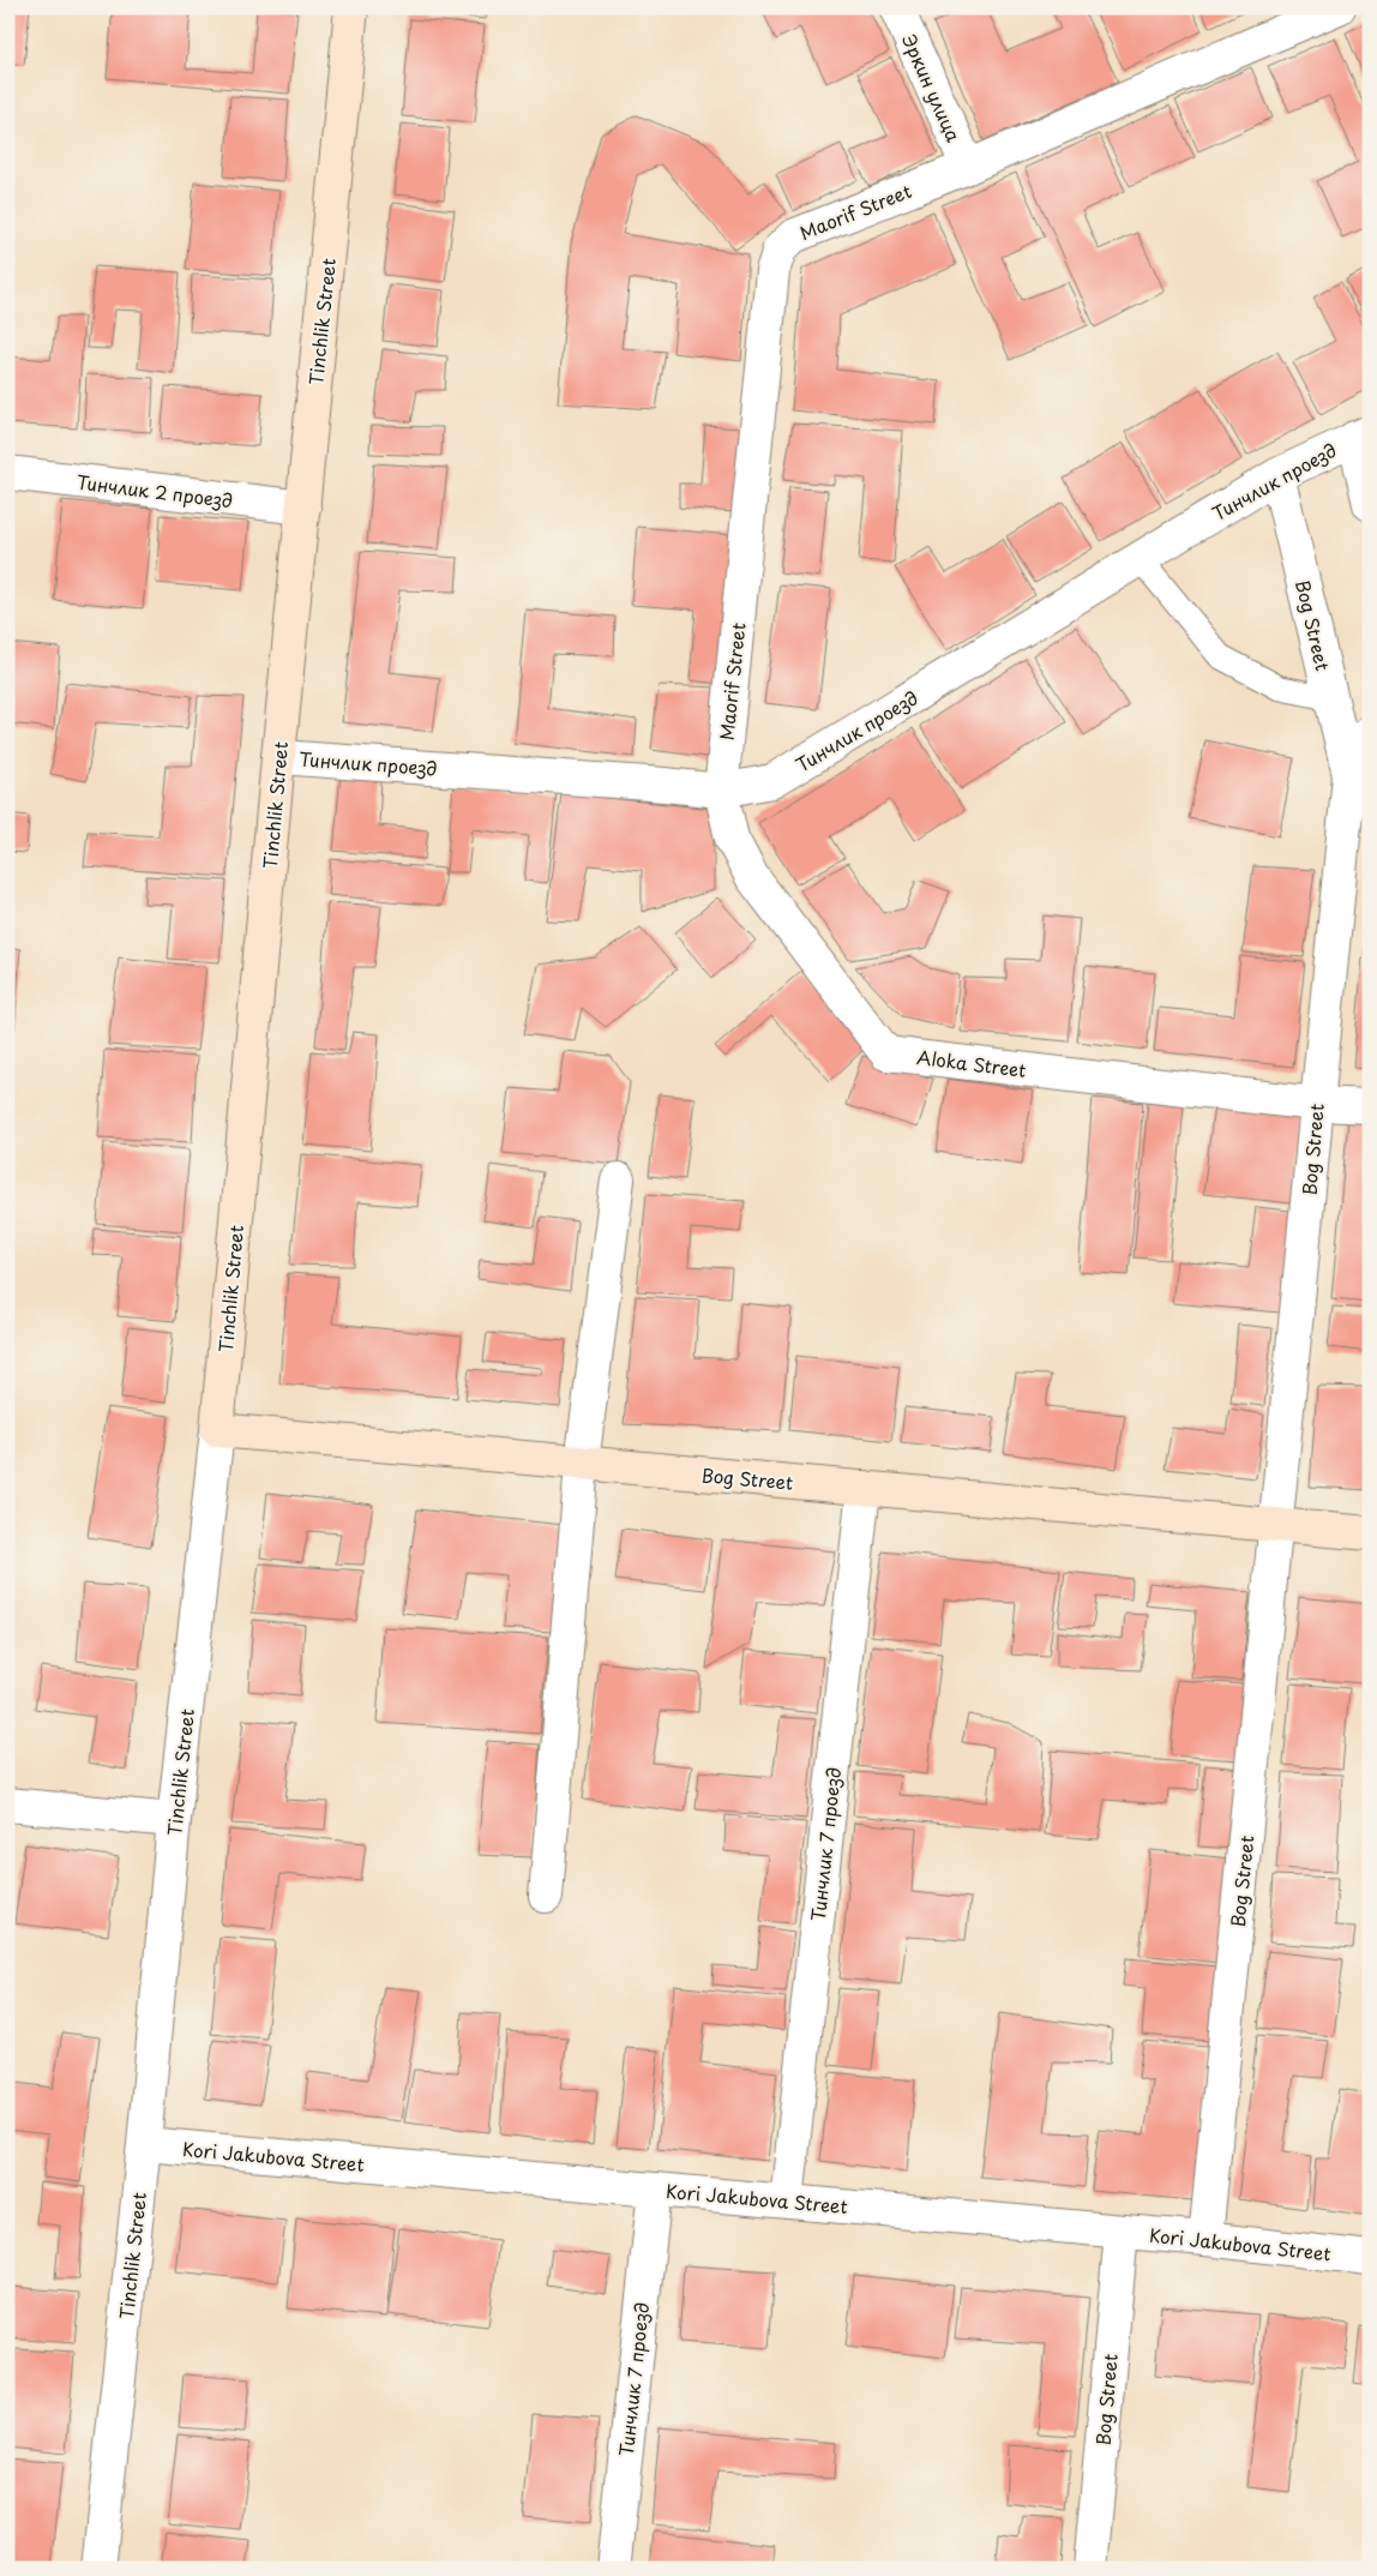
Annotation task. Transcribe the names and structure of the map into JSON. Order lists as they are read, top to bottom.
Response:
{
  "streets": {
    "street": [
      "Эркин улица",
      "Maorif Street",
      "Tinchlik Street",
      "Тинчлик проезд",
      "Тинчлик 2 проезд",
      "Bog Street",
      "Aloka Street",
      "Тинчлик 7 проезд",
      "Kori Jakubova Street"
    ]
  },
  "crossings": [
    ["Эркин улица", "Maorif Street"],
    ["Maorif Street", "Тинчлик проезд"],
    ["Maorif Street", "Aloka Street"],
    ["Tinchlik Street", "Тинчлик проезд"],
    ["Tinchlik Street", "Тинчлик 2 проезд"],
    ["Tinchlik Street", "Bog Street"],
    ["Tinchlik Street", "Kori Jakubova Street"],
    ["Тинчлик проезд", "Bog Street"],
    ["Тинчлик проезд", "Aloka Street"],
    ["Bog Street", "Aloka Street"],
    ["Bog Street", "Тинчлик 7 проезд"],
    ["Bog Street", "Kori Jakubova Street"],
    ["Тинчлик 7 проезд", "Kori Jakubova Street"]
  ]
}
